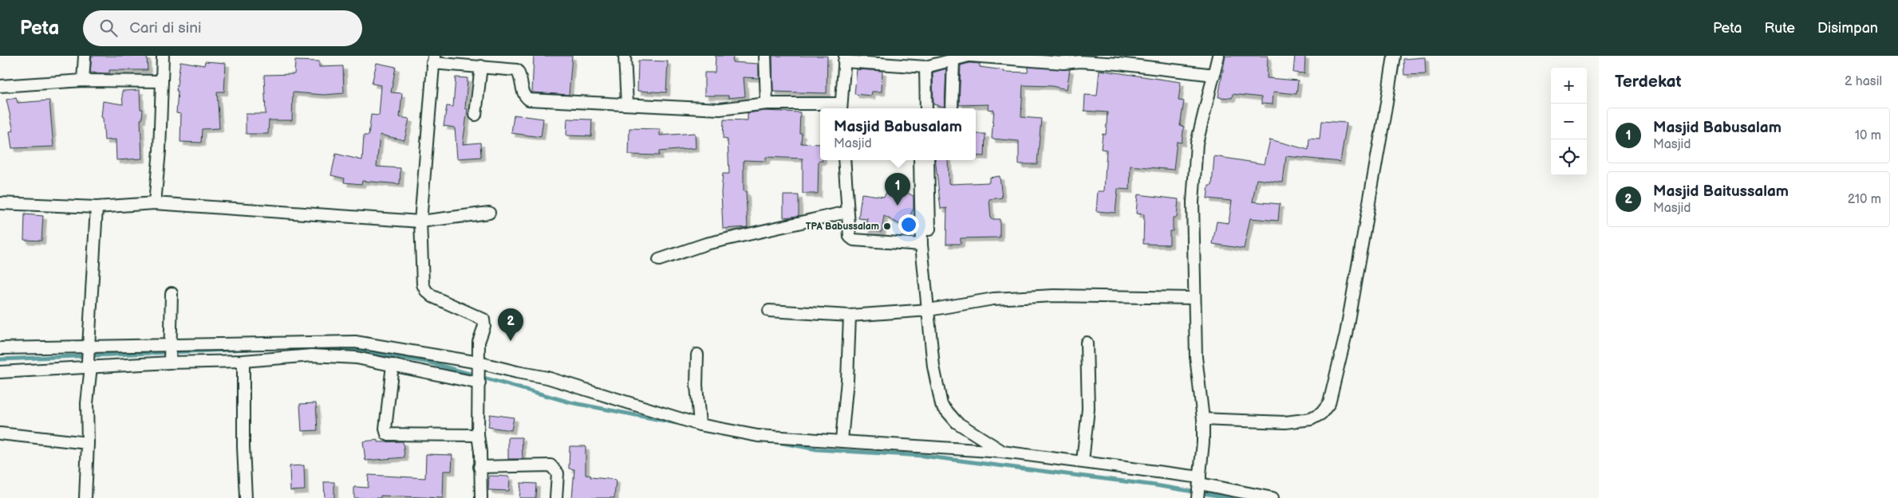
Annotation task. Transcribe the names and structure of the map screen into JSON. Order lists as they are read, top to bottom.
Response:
{
  "places": ["TPA Babussalam"],
  "page": {
    "header": "Peta",
    "search": "Cari di sini",
    "nav": ["Peta", "Rute", "Disimpan"],
    "heading": ["Terdekat", "2 hasil"],
    "map_buttons": ["+", "−"],
    "list": [
      {
        "mark": "1",
        "name": "Masjid Babusalam",
        "note": "Masjid",
        "value": "10 m"
      },
      {
        "mark": "2",
        "name": "Masjid Baitussalam",
        "note": "Masjid",
        "value": "210 m"
      }
    ],
    "popup": ["Masjid Babusalam", "Masjid"],
    "pins": ["1", "2"]
  }
}
